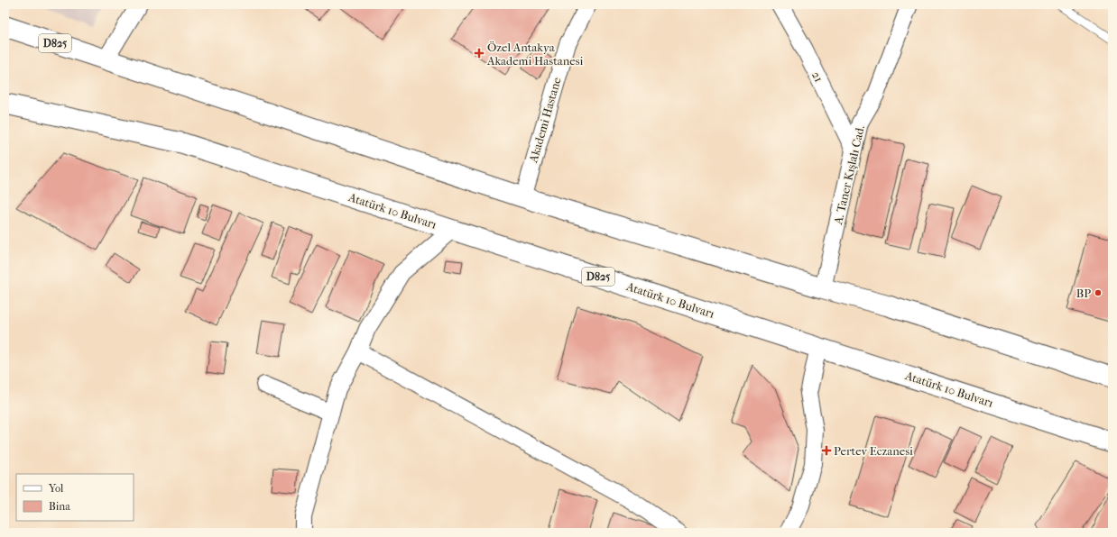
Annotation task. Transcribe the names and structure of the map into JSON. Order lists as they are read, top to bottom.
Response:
{
  "streets": {
    "highway": ["D825", "Atatürk 10 Bulvarı"],
    "street": ["21", "Akademi Hastane", "A. Taner Kışlalı Cad."]
  },
  "crossings": [
    ["D825", "Akademi Hastane"],
    ["D825", "A. Taner Kışlalı Cad."],
    ["21", "A. Taner Kışlalı Cad."]
  ],
  "places": {
    "health": ["Özel Antakya Akademi Hastanesi", "Pertev Eczanesi"],
    "other": ["BP"]
  },
  "legend": ["Yol", "Bina"]
}
